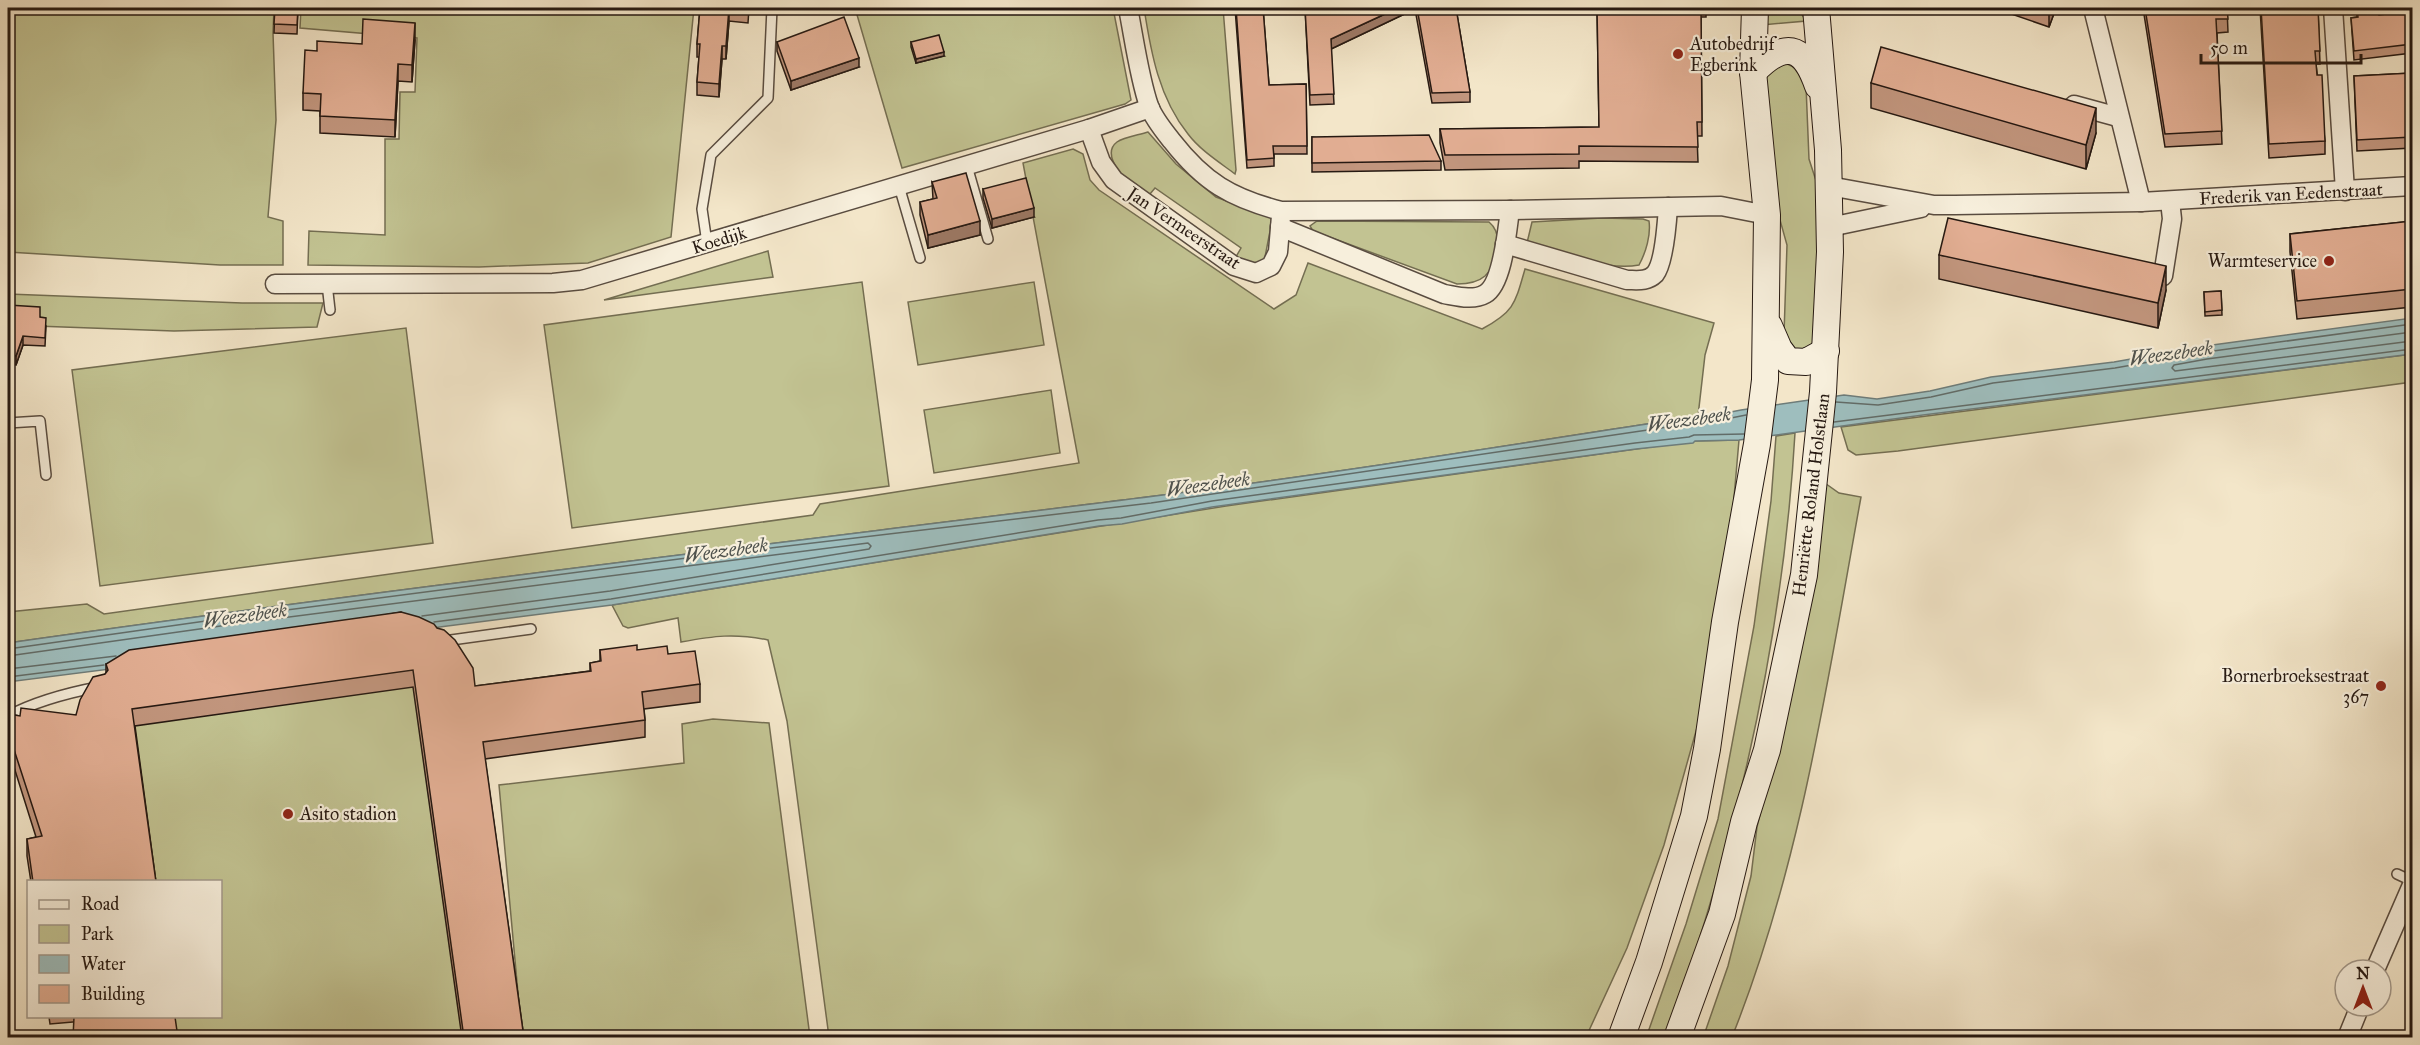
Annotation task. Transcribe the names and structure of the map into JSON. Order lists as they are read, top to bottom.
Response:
{
  "streets": {
    "main road": ["Henriëtte Roland Holstlaan"],
    "street": ["Frederik van Eedenstraat", "Jan Vermeerstraat", "Koedijk"]
  },
  "crossings": [
    ["Frederik van Eedenstraat", "Henriëtte Roland Holstlaan"],
    ["Jan Vermeerstraat", "Koedijk"]
  ],
  "water": ["Weezebeek"],
  "places": [
    "Autobedrijf Egberink",
    "Warmteservice",
    "Bornerbroeksestraat 367",
    "Asito stadion"
  ],
  "legend": [
    "Road",
    "Park",
    "Water",
    "Building"
  ],
  "scale_bar": "50 m",
  "north": "top"
}
